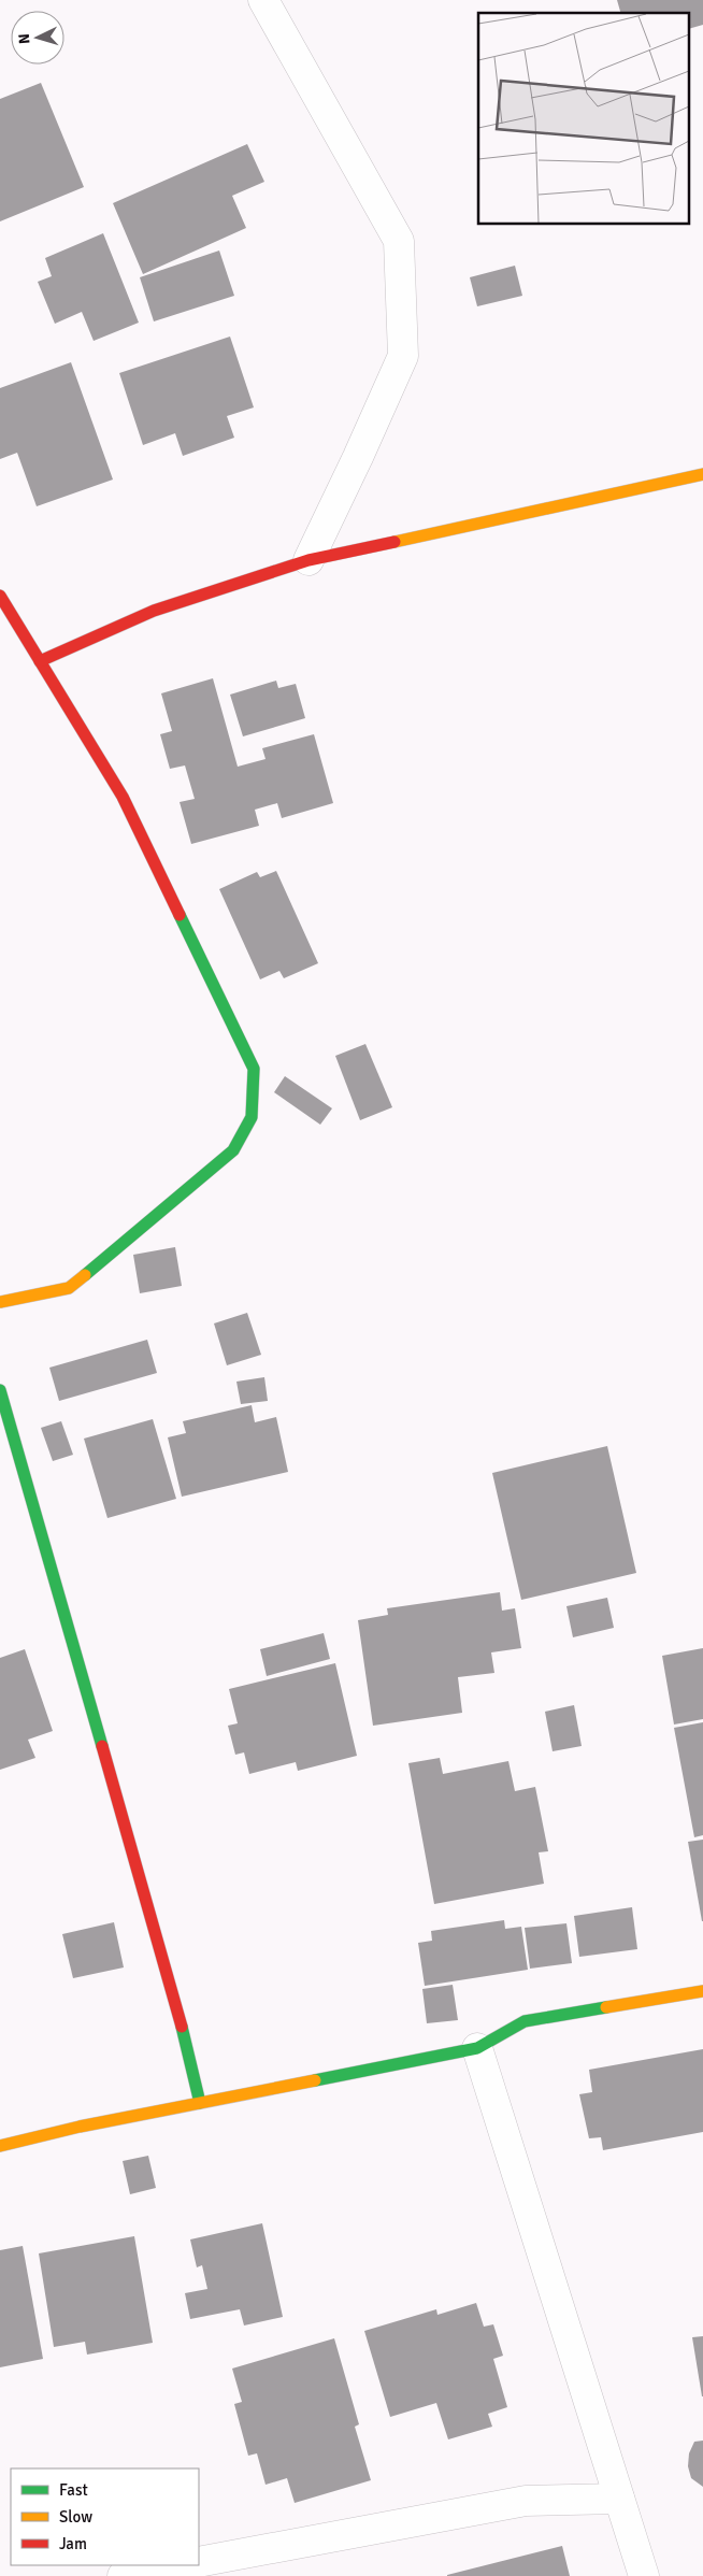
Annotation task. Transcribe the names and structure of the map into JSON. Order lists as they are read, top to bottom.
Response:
{
  "legend": ["Fast", "Slow", "Jam"],
  "north": "left"
}
